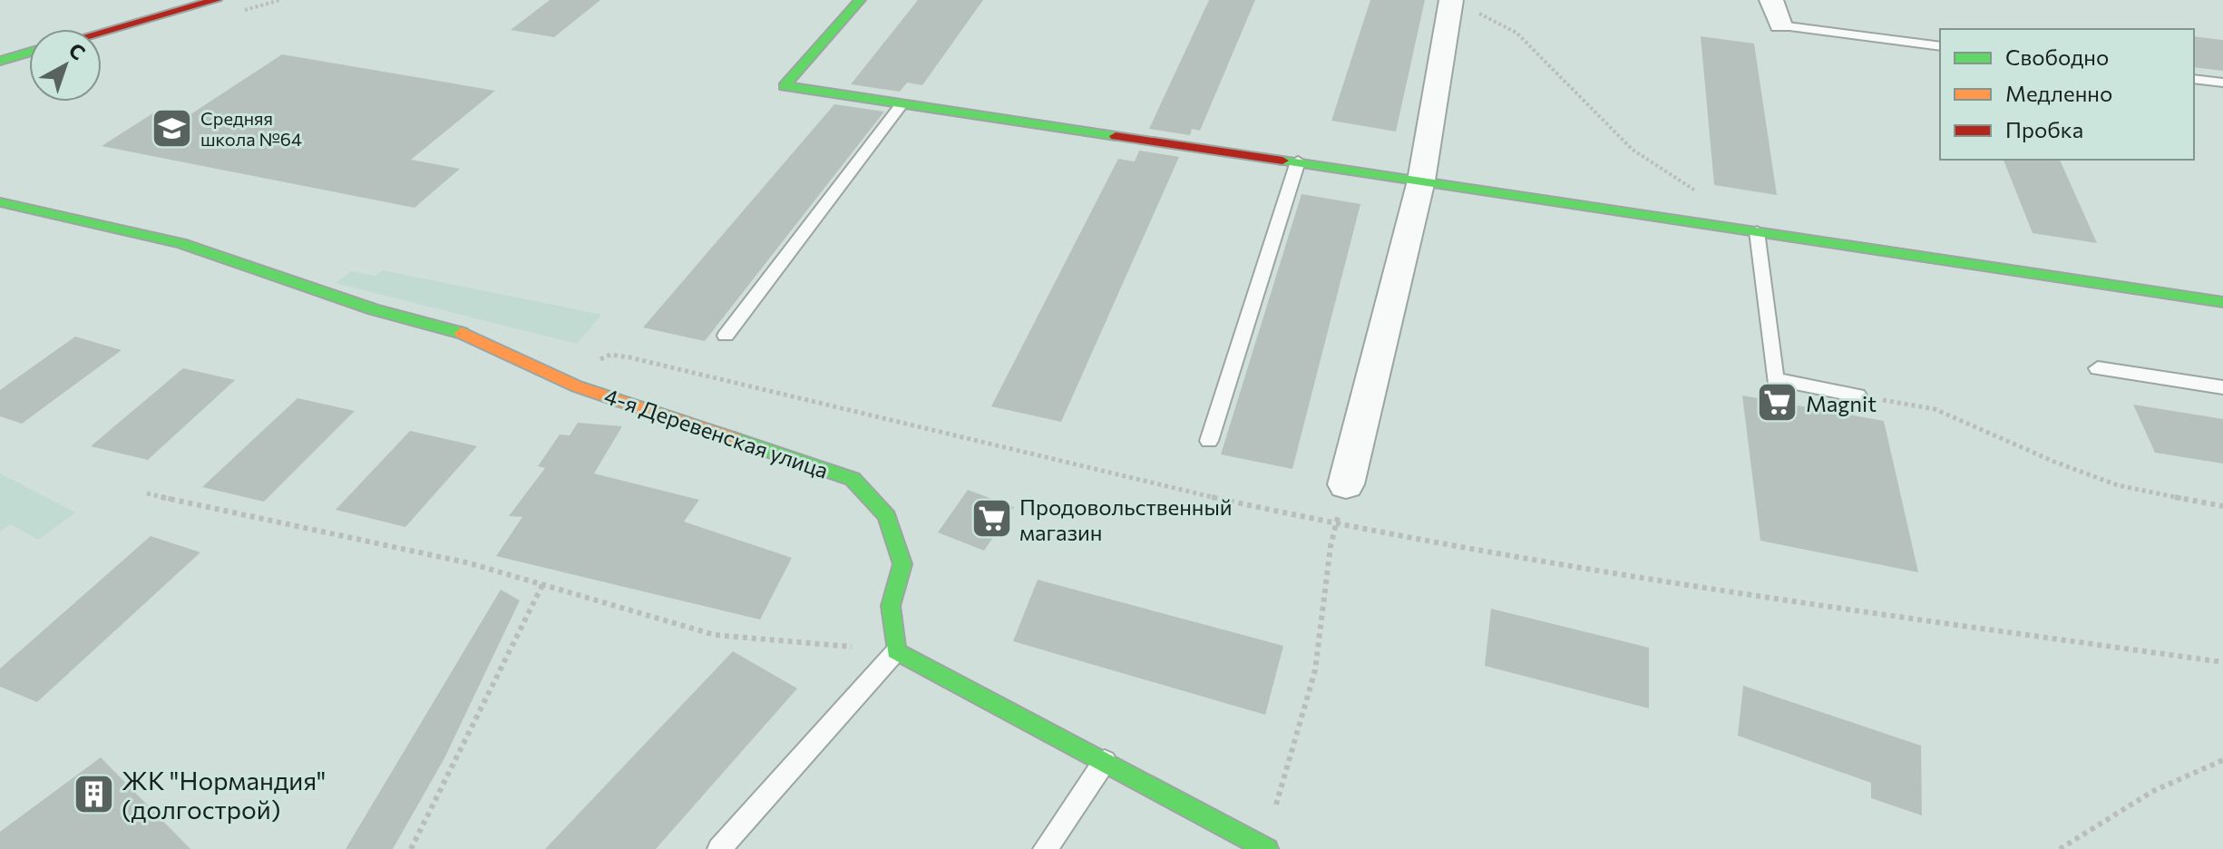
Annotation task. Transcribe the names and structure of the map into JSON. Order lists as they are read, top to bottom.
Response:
{
  "streets": {
    "street": ["4-я Деревенская улица"]
  },
  "places": {
    "school or university": ["Средняя школа №64"],
    "supermarket": ["Magnit", "Продовольственный магазин"],
    "building": ["ЖК \"Нормандия\" (долгострой)"]
  },
  "legend": ["Свободно", "Медленно", "Пробка"],
  "north": "top right"
}
